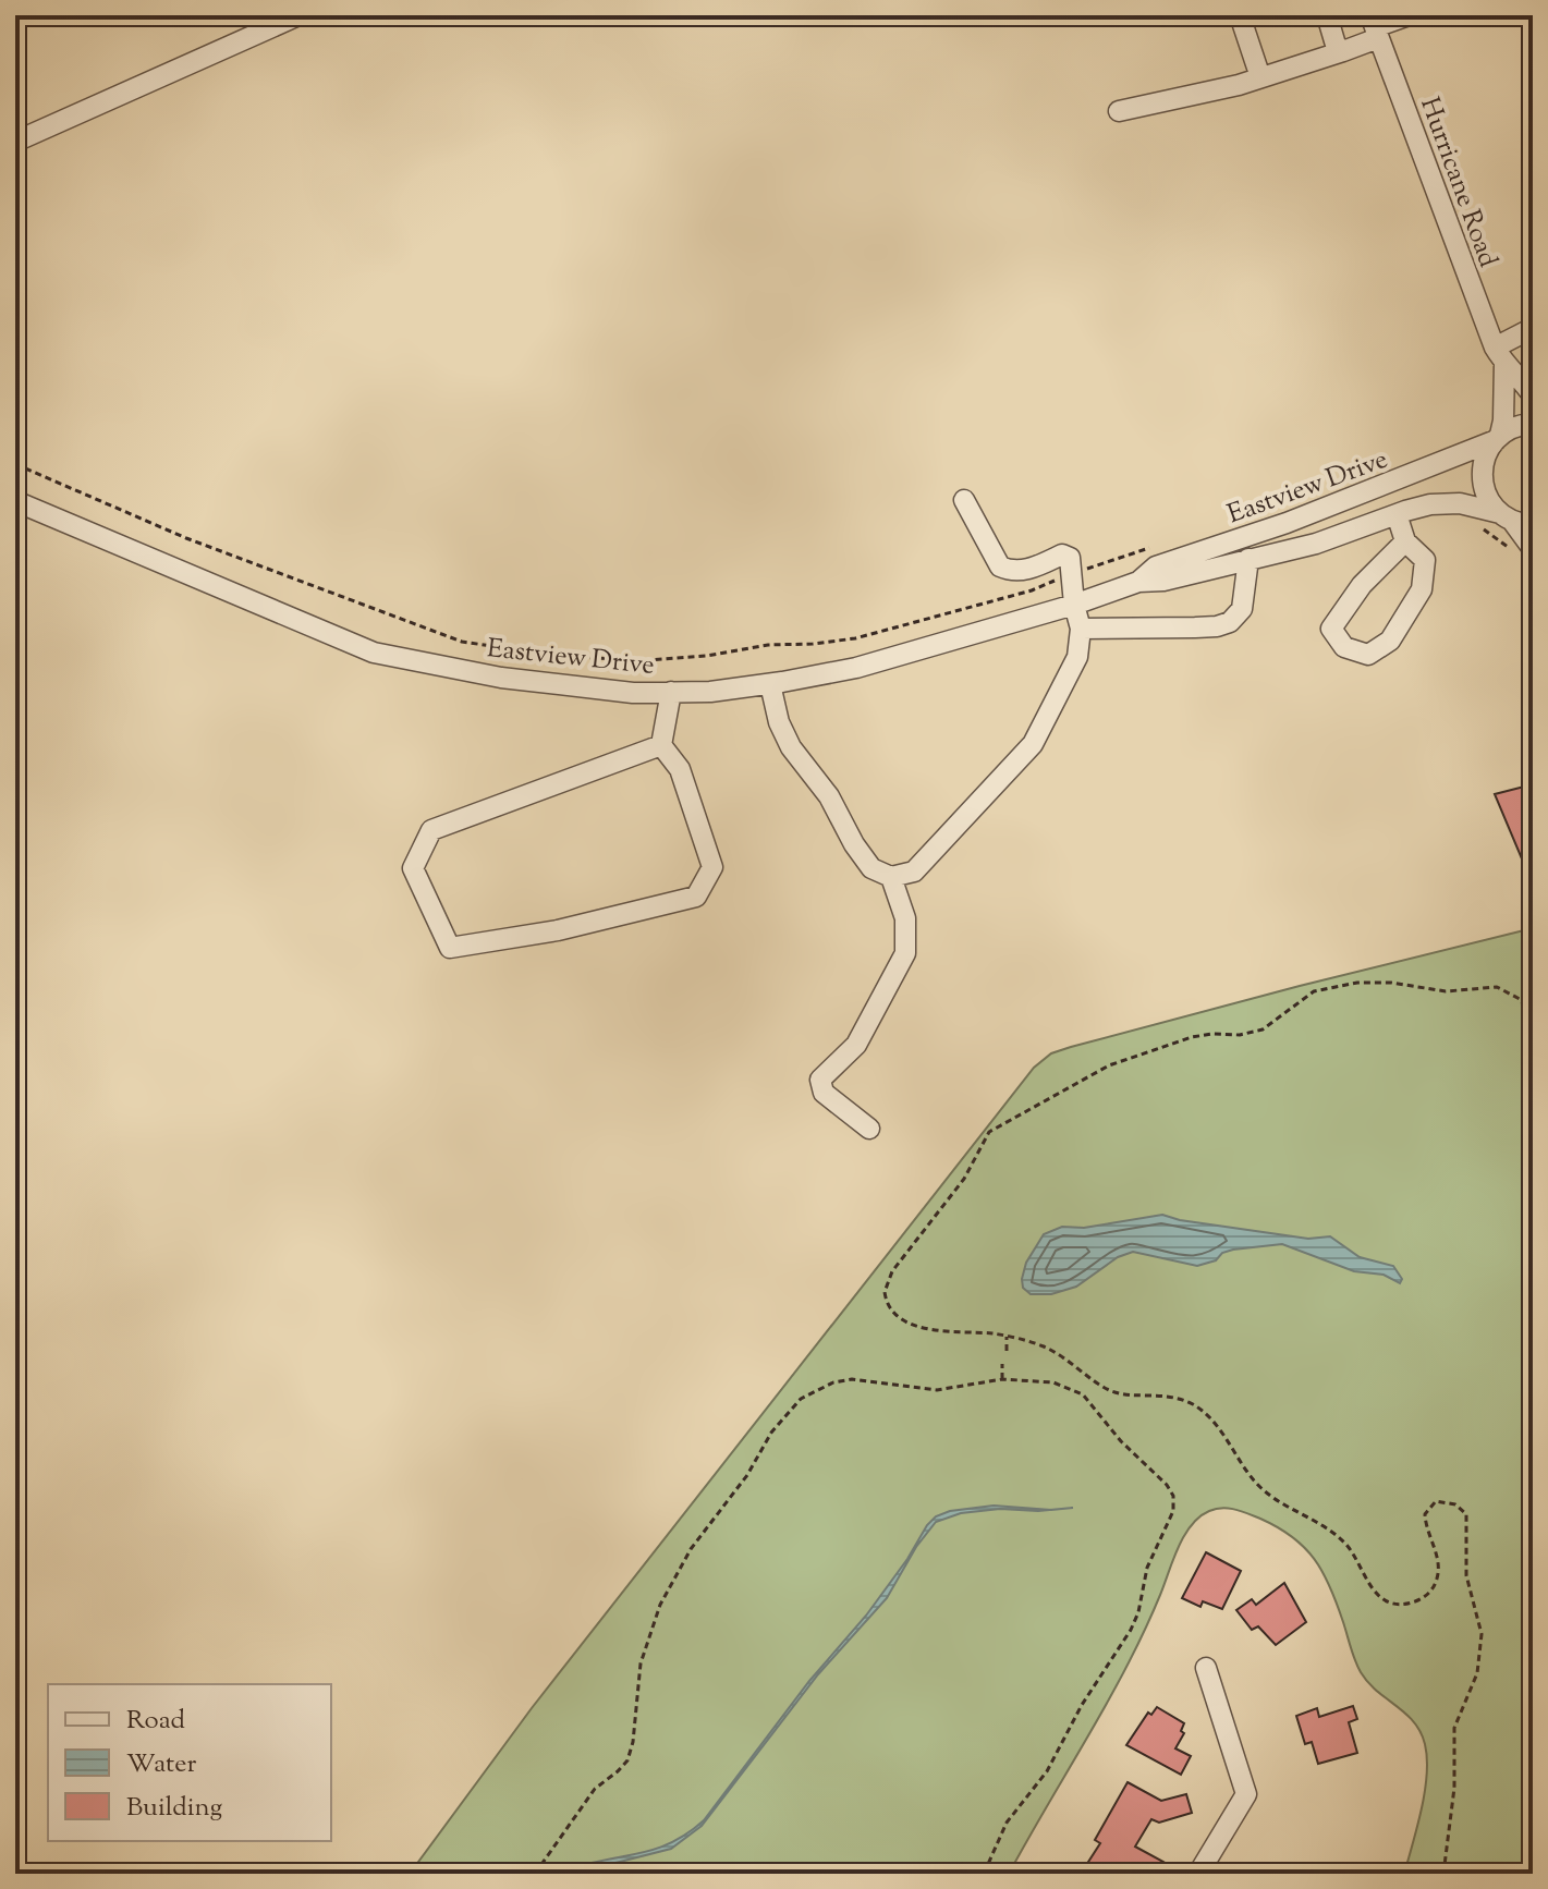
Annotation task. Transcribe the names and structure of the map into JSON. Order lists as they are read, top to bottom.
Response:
{
  "streets": {
    "street": ["Hurricane Road", "Eastview Drive"]
  },
  "crossings": [
    ["Hurricane Road", "Eastview Drive"]
  ],
  "legend": ["Road", "Water", "Building"]
}
